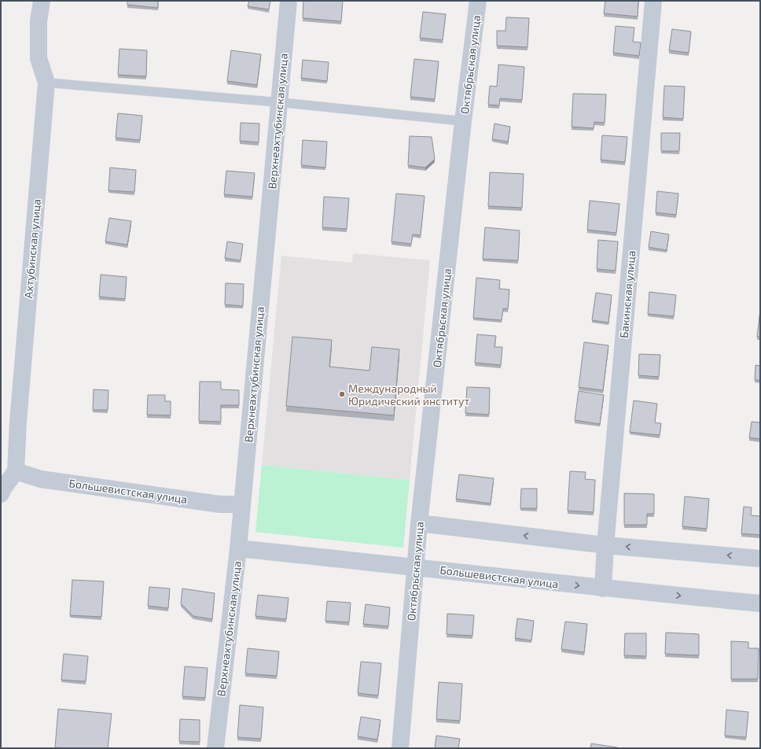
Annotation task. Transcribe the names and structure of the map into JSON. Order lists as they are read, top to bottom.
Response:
{
  "streets": {
    "street": [
      "Октябрьская улица",
      "Верхнеахтубинская улица",
      "Ахтубинская улица",
      "Бакинская улица",
      "Большевистская улица"
    ]
  },
  "crossings": [
    ["Октябрьская улица", "Большевистская улица"],
    ["Верхнеахтубинская улица", "Большевистская улица"],
    ["Ахтубинская улица", "Большевистская улица"],
    ["Бакинская улица", "Большевистская улица"]
  ],
  "places": ["Международный Юридический институт"]
}
